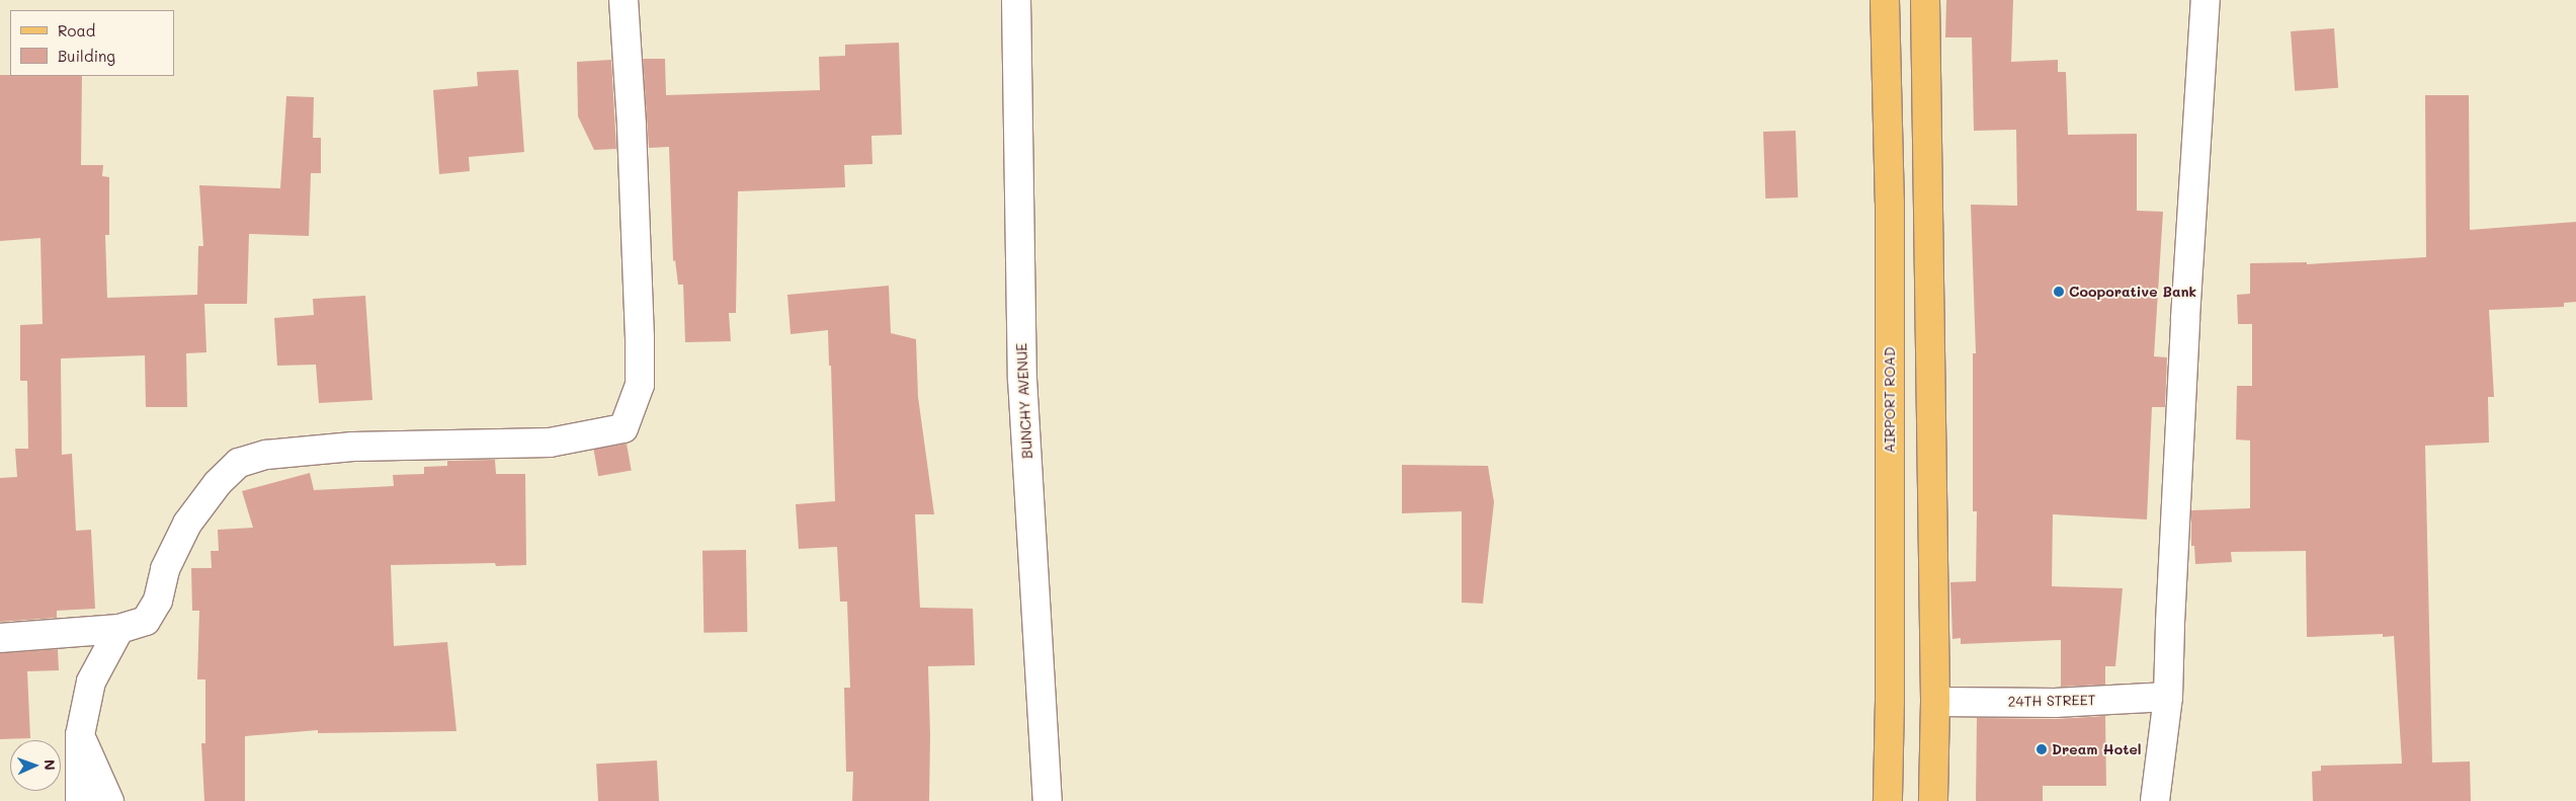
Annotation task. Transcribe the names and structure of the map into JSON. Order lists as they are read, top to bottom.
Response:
{
  "streets": {
    "main road": ["AIRPORT ROAD"],
    "street": ["BUNCHY AVENUE", "24TH STREET"]
  },
  "places": ["Cooporative Bank", "Dream Hotel"],
  "legend": ["Road", "Building"],
  "north": "right"
}
